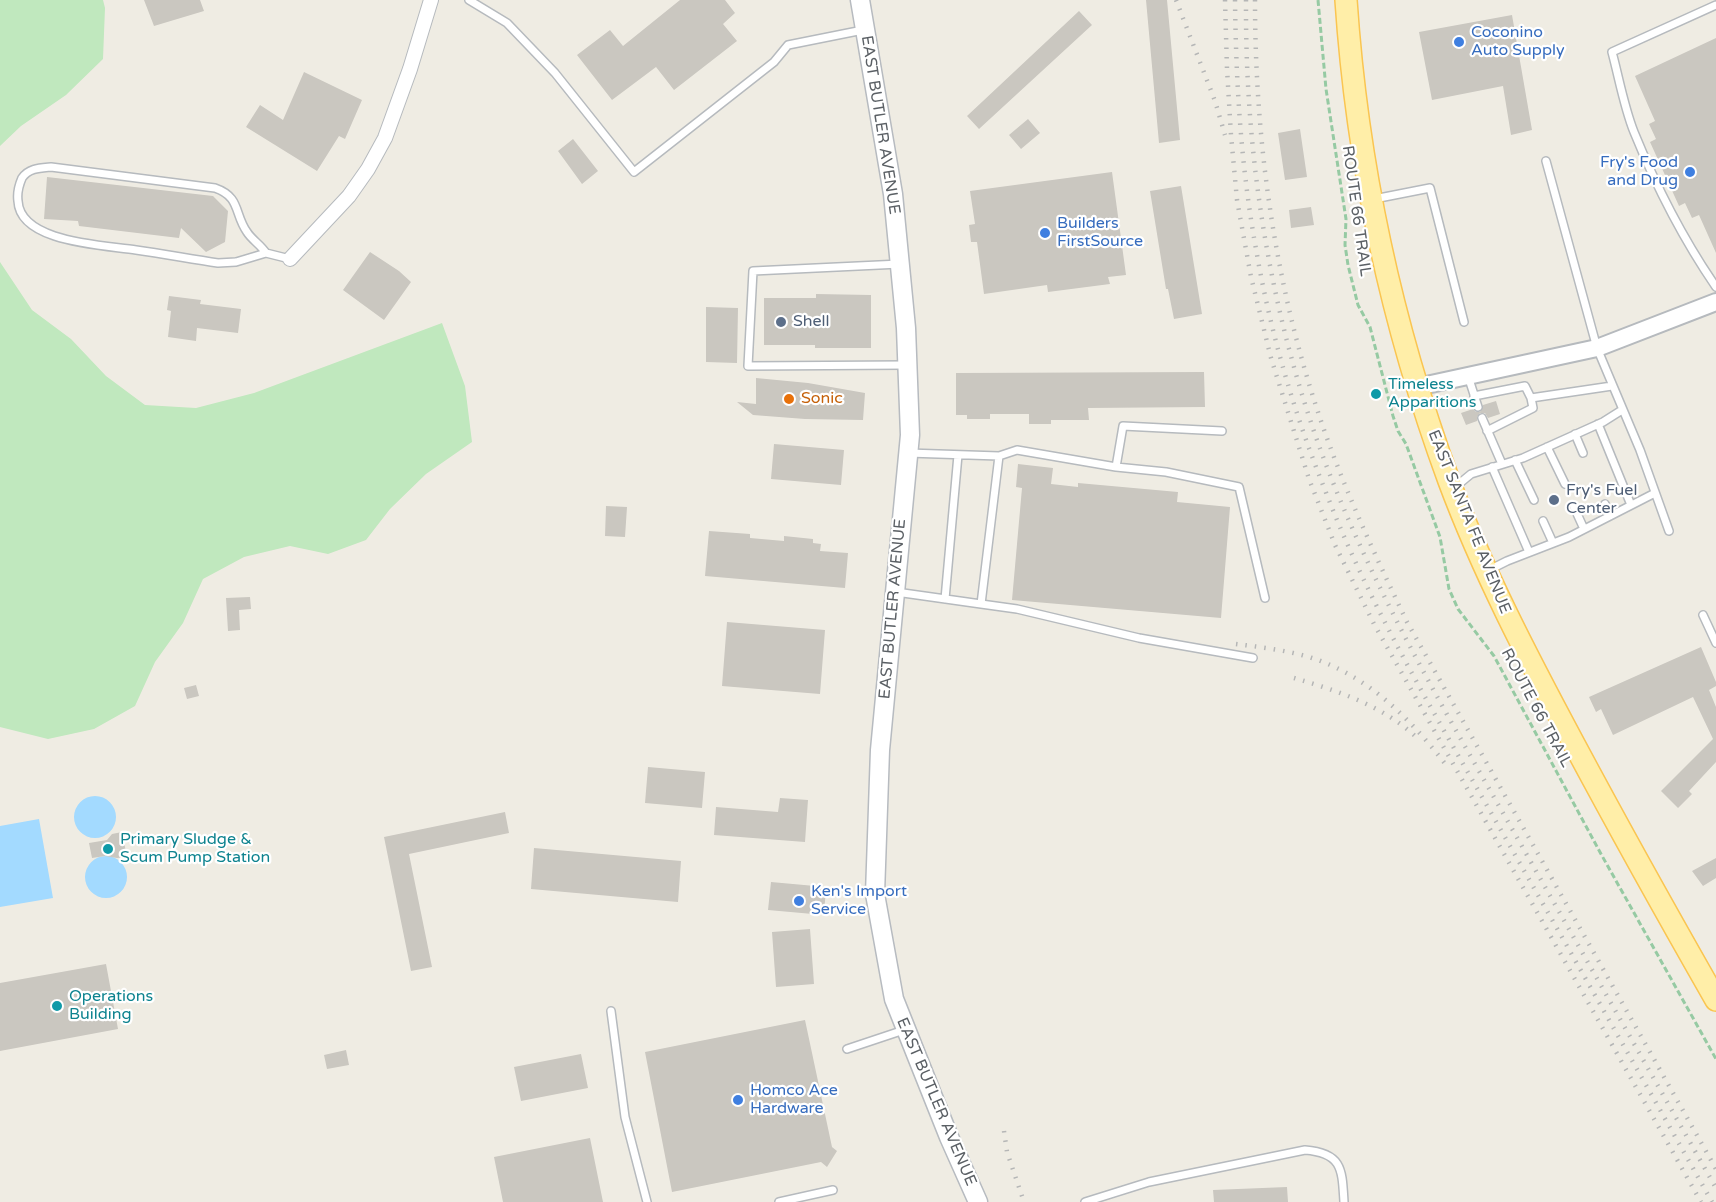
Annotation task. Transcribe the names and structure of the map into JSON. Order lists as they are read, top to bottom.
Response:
{
  "streets": {
    "main road": ["EAST BUTLER AVENUE", "EAST SANTA FE AVENUE"],
    "path": ["ROUTE 66 TRAIL"]
  },
  "places": [
    "Coconino Auto Supply",
    "Fry's Food and Drug",
    "Builders FirstSource",
    "Shell",
    "Timeless Apparitions",
    "Sonic",
    "Fry's Fuel Center",
    "Primary Sludge & Scum Pump Station",
    "Ken's Import Service",
    "Operations Building",
    "Homco Ace Hardware"
  ]
}
